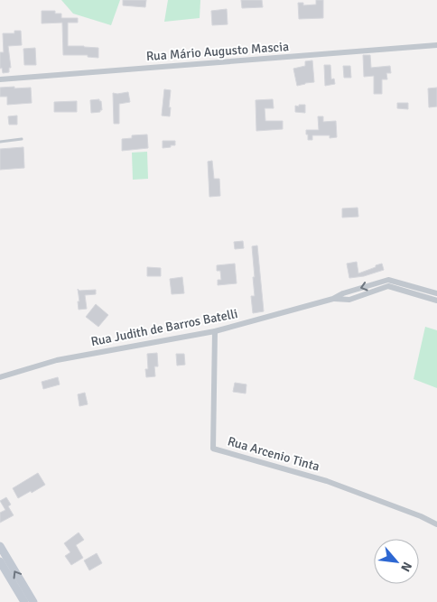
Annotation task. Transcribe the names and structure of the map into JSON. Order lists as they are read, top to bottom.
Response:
{
  "streets": {
    "street": ["Rua Mário Augusto Mascia", "Rua Judith de Barros Batelli", "Rua Arcenio Tinta"]
  },
  "crossings": [
    ["Rua Judith de Barros Batelli", "Rua Arcenio Tinta"]
  ],
  "north": "bottom right"
}
